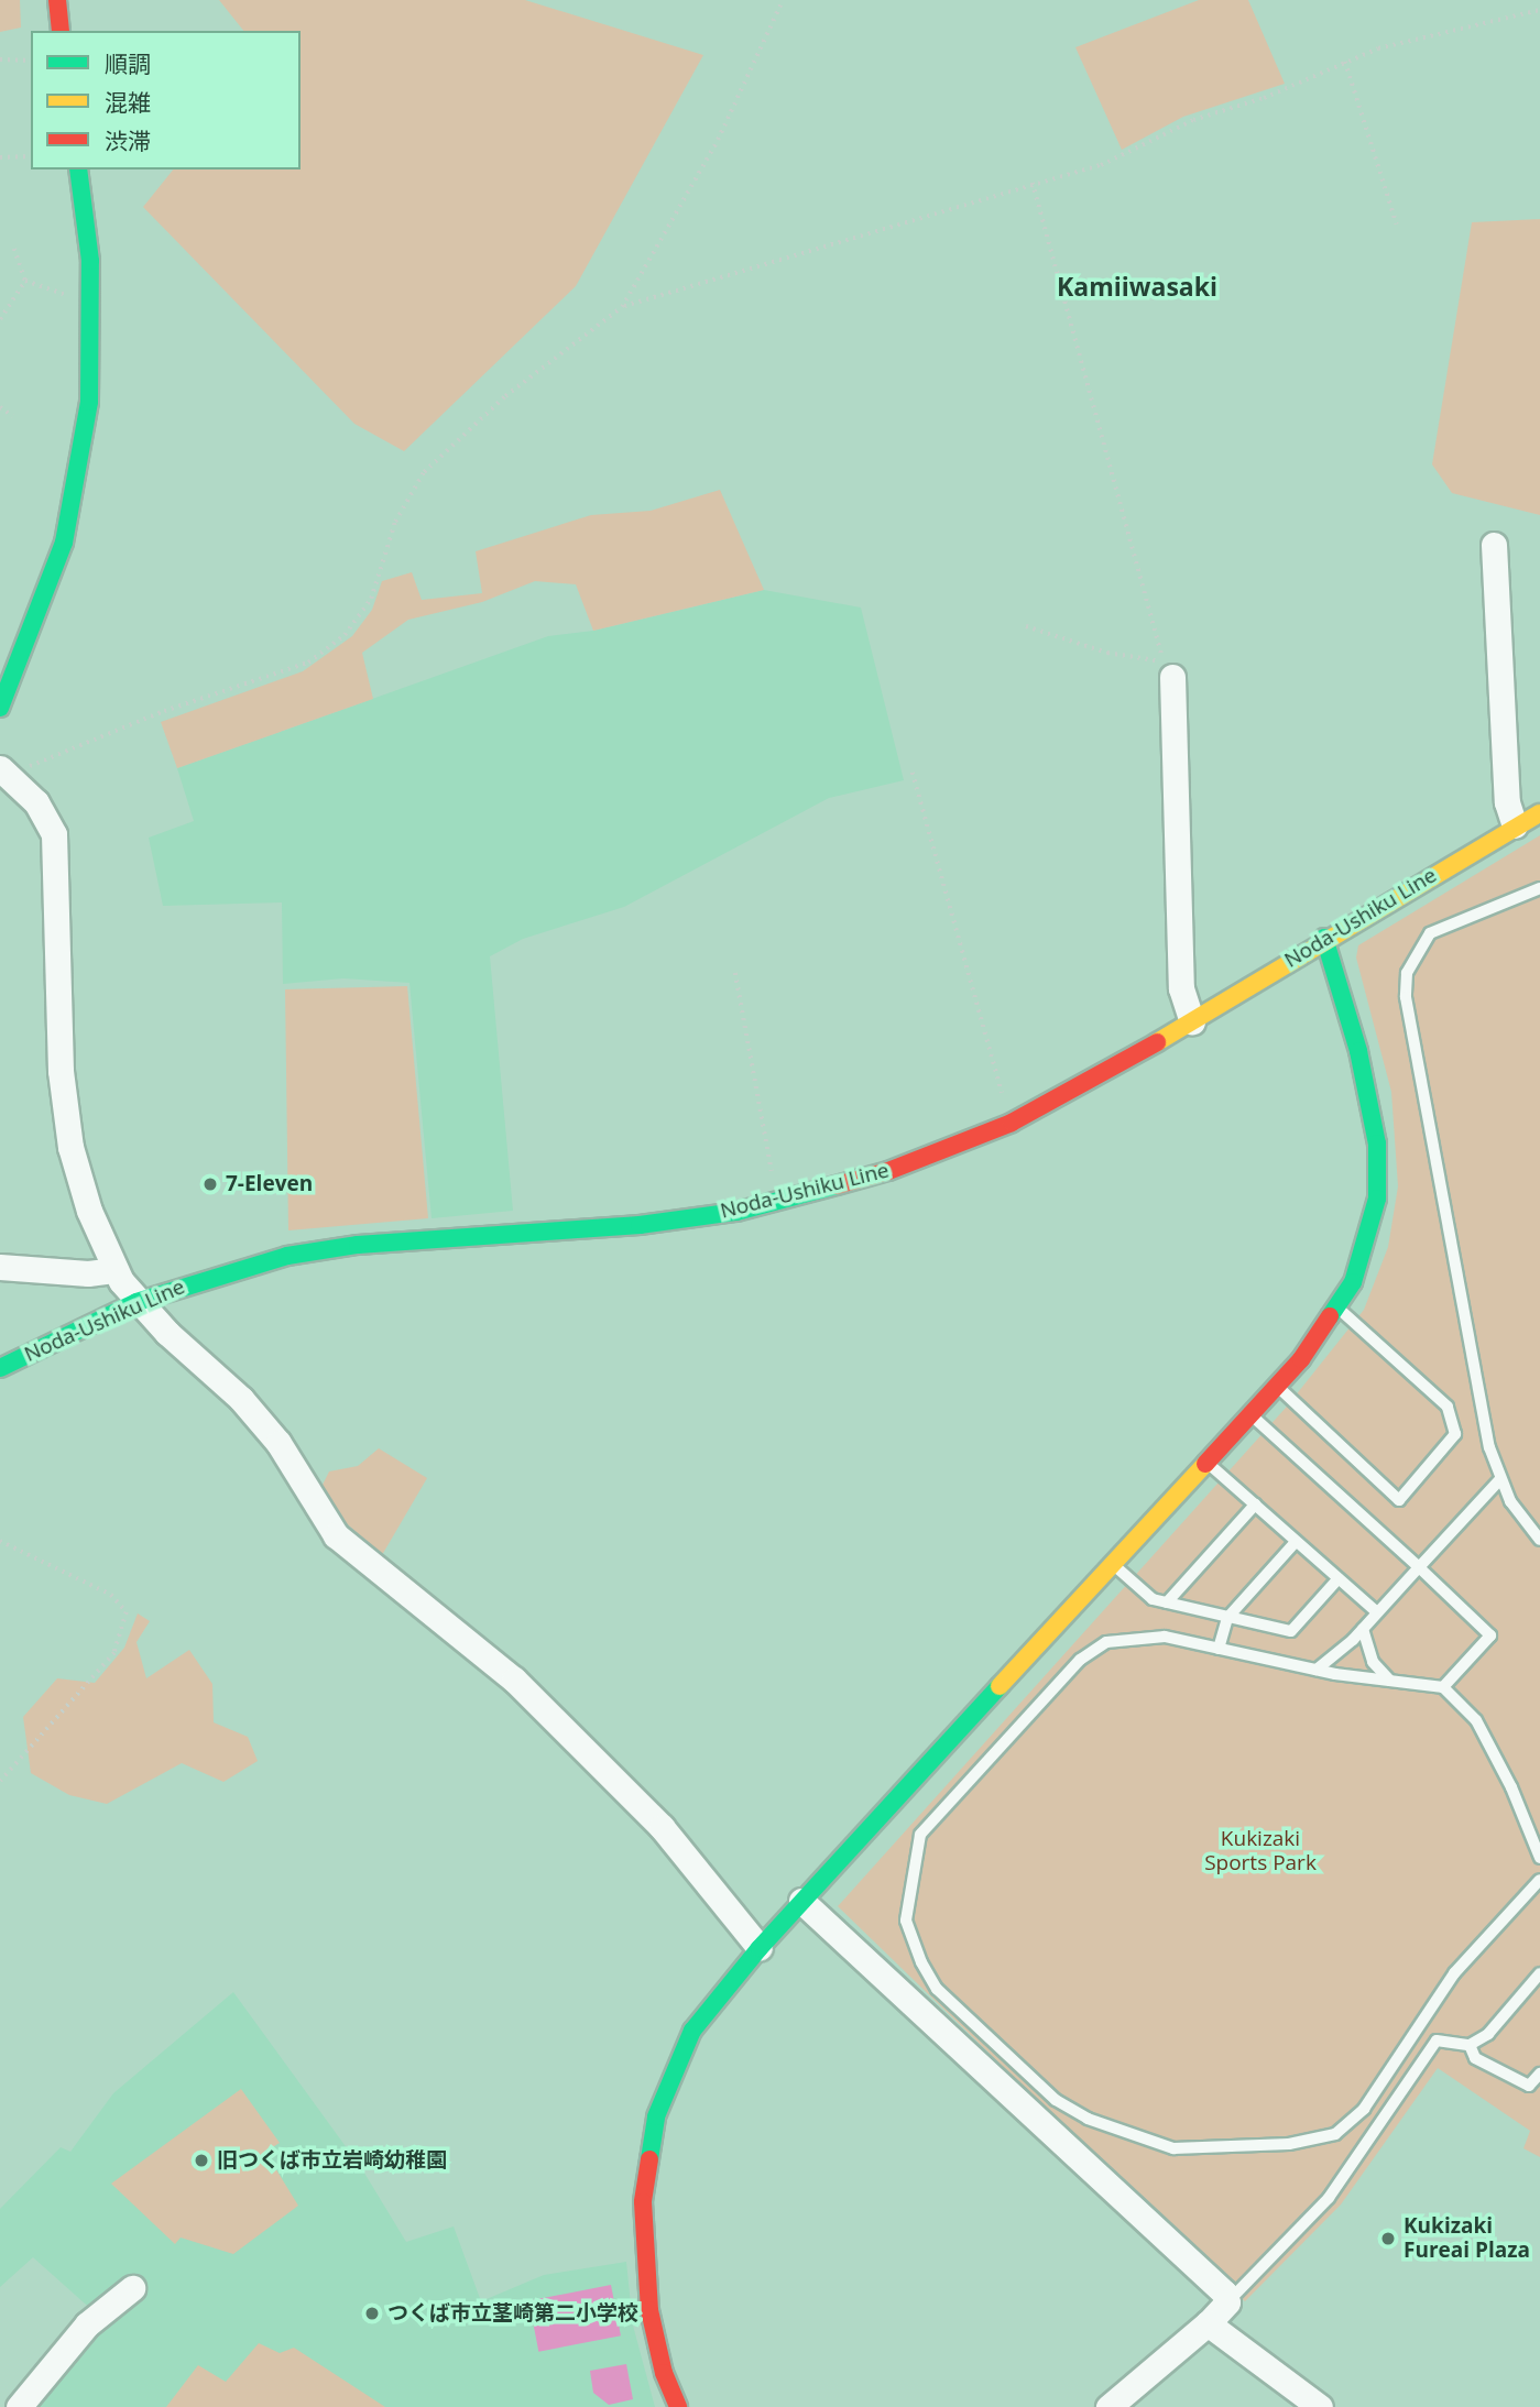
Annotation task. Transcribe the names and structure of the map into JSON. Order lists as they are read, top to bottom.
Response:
{
  "streets": {
    "main road": ["Noda-Ushiku Line"]
  },
  "districts": ["Kamiiwasaki"],
  "parks": ["Kukizaki Sports Park"],
  "places": [
    "7-Eleven",
    "旧つくば市立岩崎幼稚園",
    "Kukizaki Fureai Plaza",
    "つくば市立茎崎第二小学校"
  ],
  "legend": ["順調", "混雑", "渋滞"]
}
